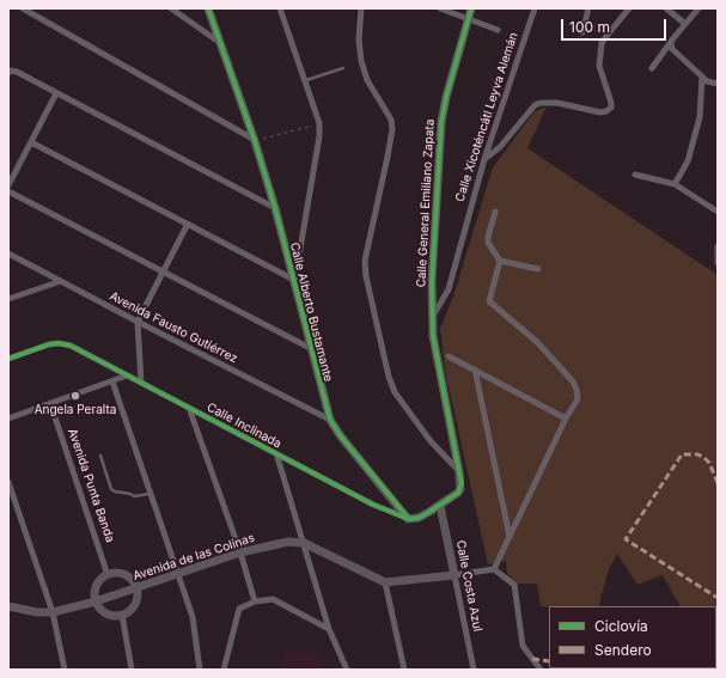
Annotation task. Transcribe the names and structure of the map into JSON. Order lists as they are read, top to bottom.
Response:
{
  "streets": {
    "street": [
      "Calle Xicoténcátl Leyva Alemán",
      "Calle General Emiliano Zapata",
      "Calle Alberto Bustamante",
      "Avenida Fausto Gutiérrez",
      "Calle Inclinada",
      "Avenida Punta Banda",
      "Avenida de las Colinas",
      "Calle Costa Azul"
    ]
  },
  "crossings": [
    ["Calle Xicoténcátl Leyva Alemán", "Calle General Emiliano Zapata"],
    ["Calle Alberto Bustamante", "Avenida Fausto Gutiérrez"],
    ["Calle Alberto Bustamante", "Calle Inclinada"]
  ],
  "places": ["Angela Peralta"],
  "legend": ["Ciclovía", "Sendero"],
  "scale_bar": "100 m"
}
